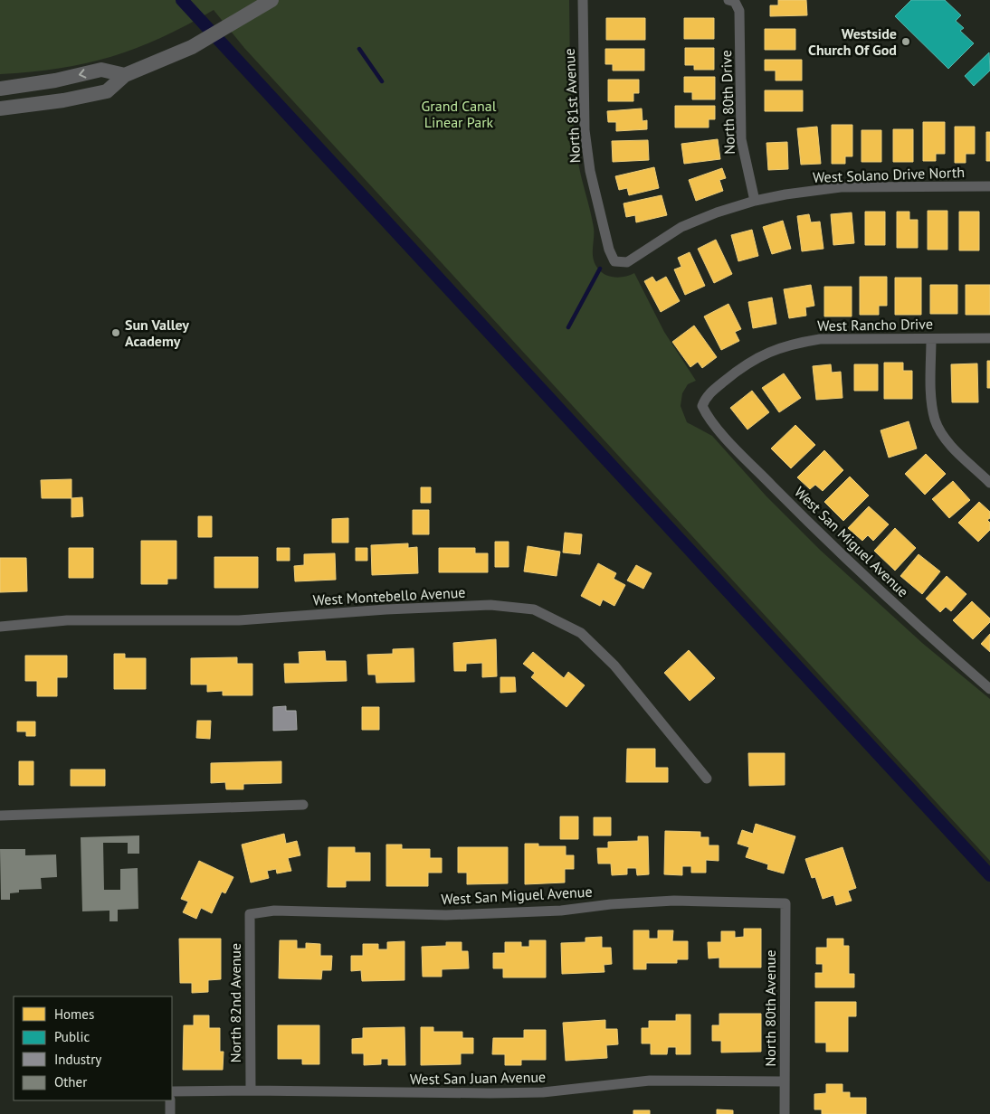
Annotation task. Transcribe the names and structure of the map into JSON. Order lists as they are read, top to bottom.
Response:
{
  "streets": {
    "street": [
      "North 80th Drive",
      "North 81st Avenue",
      "West Solano Drive North",
      "West Rancho Drive",
      "West San Miguel Avenue",
      "West Montebello Avenue",
      "North 82nd Avenue",
      "North 80th Avenue",
      "West San Juan Avenue"
    ]
  },
  "crossings": [
    ["North 80th Drive", "West Solano Drive North"],
    ["North 81st Avenue", "West Solano Drive North"],
    ["West Rancho Drive", "West San Miguel Avenue"],
    ["West San Miguel Avenue", "North 82nd Avenue"],
    ["West San Miguel Avenue", "North 80th Avenue"],
    ["North 82nd Avenue", "West San Juan Avenue"],
    ["North 80th Avenue", "West San Juan Avenue"]
  ],
  "parks": ["Grand Canal Linear Park"],
  "places": ["Westside Church Of God", "Sun Valley Academy"],
  "legend": [
    "Homes",
    "Public",
    "Industry",
    "Other"
  ]
}
